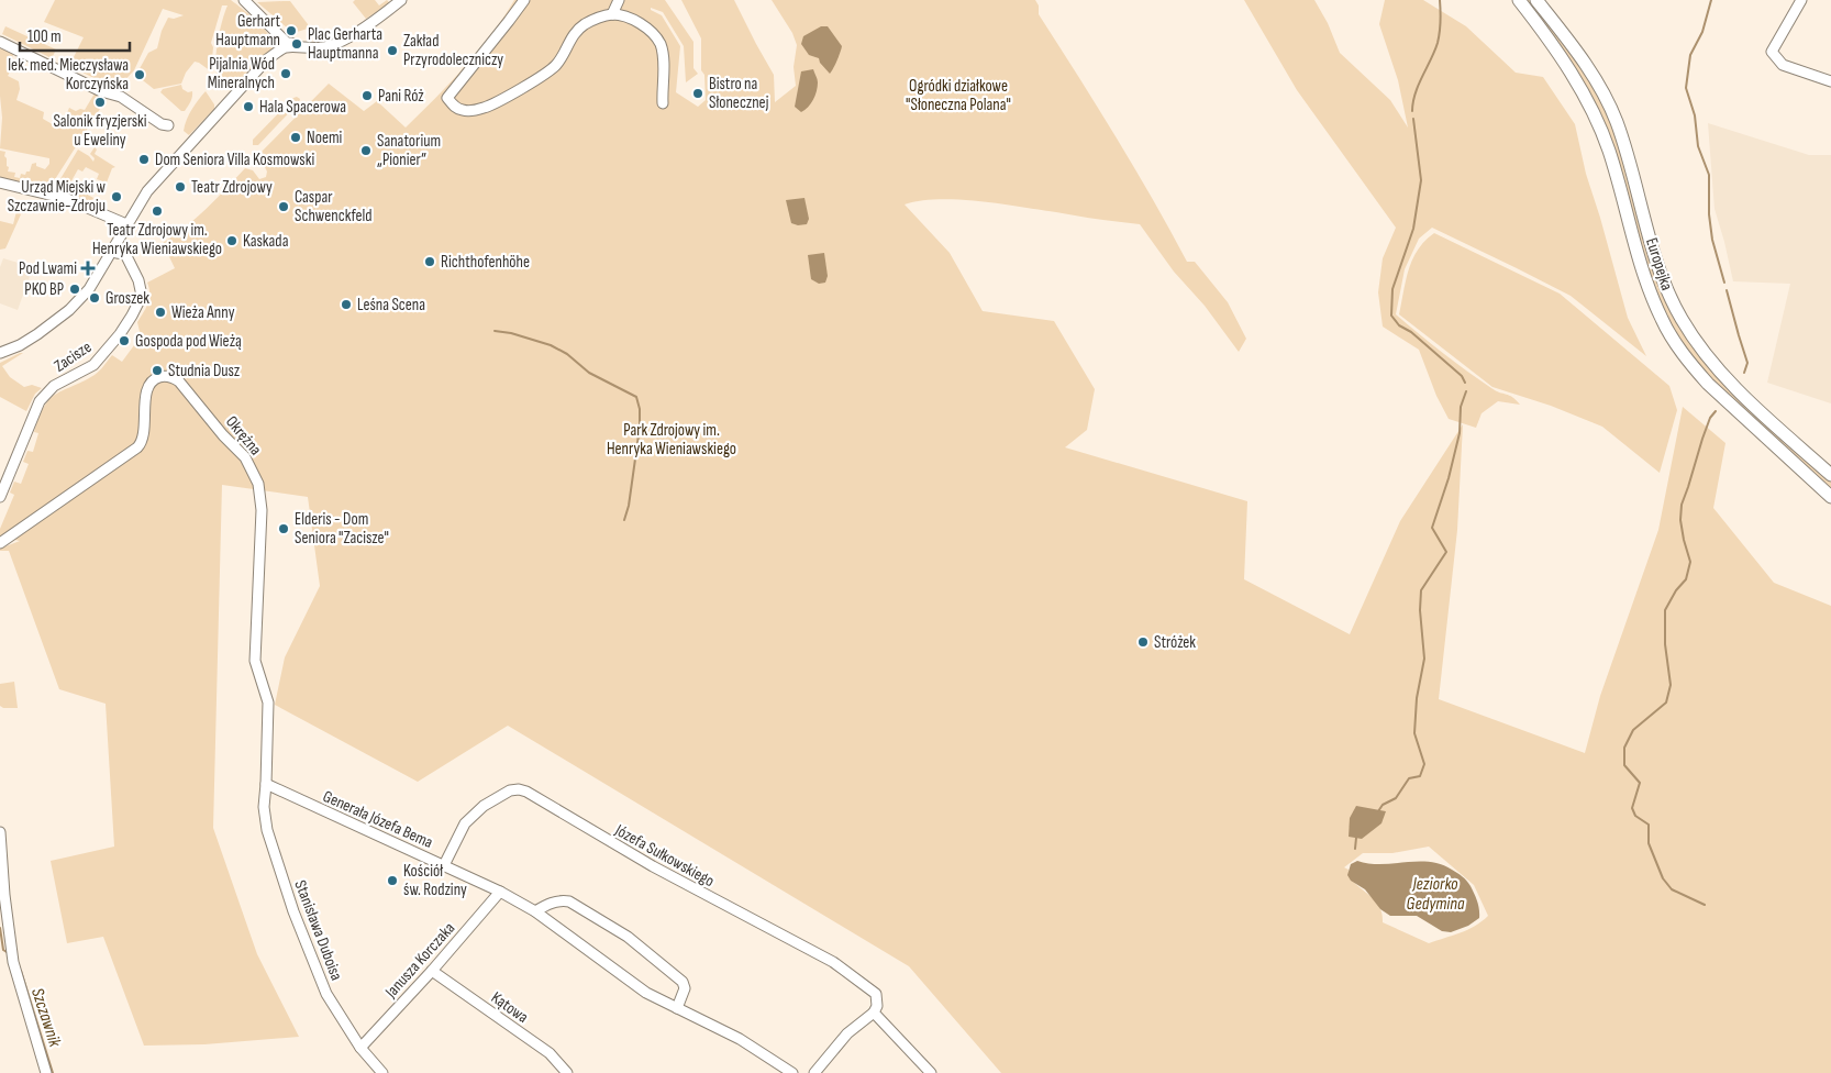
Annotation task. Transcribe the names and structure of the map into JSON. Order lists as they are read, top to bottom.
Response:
{
  "streets": {
    "main road": ["Europejka"],
    "street": [
      "Zacisze",
      "Okrężna",
      "Generała Józefa Bema",
      "Józefa Sułkowskiego",
      "Stanisława Duboisa",
      "Janusza Korczaka",
      "Kątowa"
    ]
  },
  "crossings": [
    ["Okrężna", "Generała Józefa Bema"],
    ["Okrężna", "Stanisława Duboisa"],
    ["Generała Józefa Bema", "Józefa Sułkowskiego"],
    ["Generała Józefa Bema", "Stanisława Duboisa"],
    ["Generała Józefa Bema", "Janusza Korczaka"],
    ["Stanisława Duboisa", "Janusza Korczaka"],
    ["Janusza Korczaka", "Kątowa"]
  ],
  "water": ["Jeziorko Gedymina", "Szczawnik"],
  "parks": ["Ogródki działkowe \"Słoneczna Polana\"", "Park Zdrojowy im. Henryka Wieniawskiego"],
  "places": {
    "other": [
      "Gerhart Hauptmann",
      "Plac Gerharta Hauptmanna",
      "Zakład Przyrodoleczniczy",
      "Pijalnia Wód Mineralnych",
      "lek. med. Mieczysława Korczyńska",
      "Bistro na Słonecznej",
      "Pani Róż",
      "Salonik fryzjerski u Eweliny",
      "Hala Spacerowa",
      "Noemi",
      "Sanatorium „Pionier”",
      "Dom Seniora Villa Kosmowski",
      "Teatr Zdrojowy",
      "Urząd Miejski w Szczawnie-Zdroju",
      "Caspar Schwenckfeld",
      "Teatr Zdrojowy im. Henryka Wieniawskiego",
      "Kaskada",
      "Richthofenhöhe",
      "PKO BP",
      "Groszek",
      "Leśna Scena",
      "Wieża Anny",
      "Gospoda pod Wieżą",
      "Studnia Dusz",
      "Elderis - Dom Seniora \"Zacisze\"",
      "Stróżek",
      "Kościół św. Rodziny"
    ],
    "health": ["Pod Lwami"]
  },
  "scale_bar": "100 m"
}
